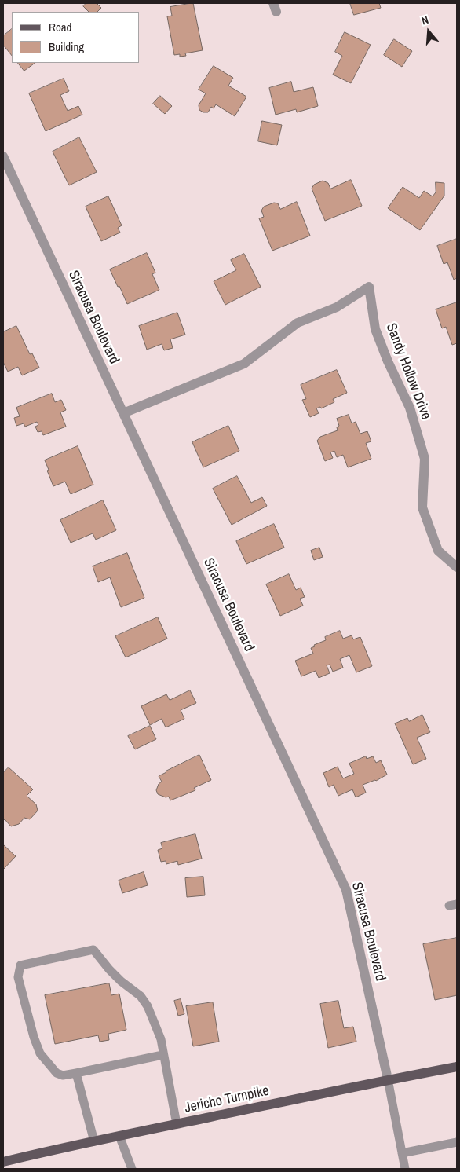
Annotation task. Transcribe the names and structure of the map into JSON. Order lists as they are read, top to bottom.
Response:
{
  "streets": {
    "main road": ["Jericho Turnpike"],
    "street": ["Siracusa Boulevard", "Sandy Hollow Drive"]
  },
  "crossings": [
    ["Siracusa Boulevard", "Sandy Hollow Drive"],
    ["Siracusa Boulevard", "Jericho Turnpike"]
  ],
  "legend": ["Road", "Building"],
  "north": "top"
}
